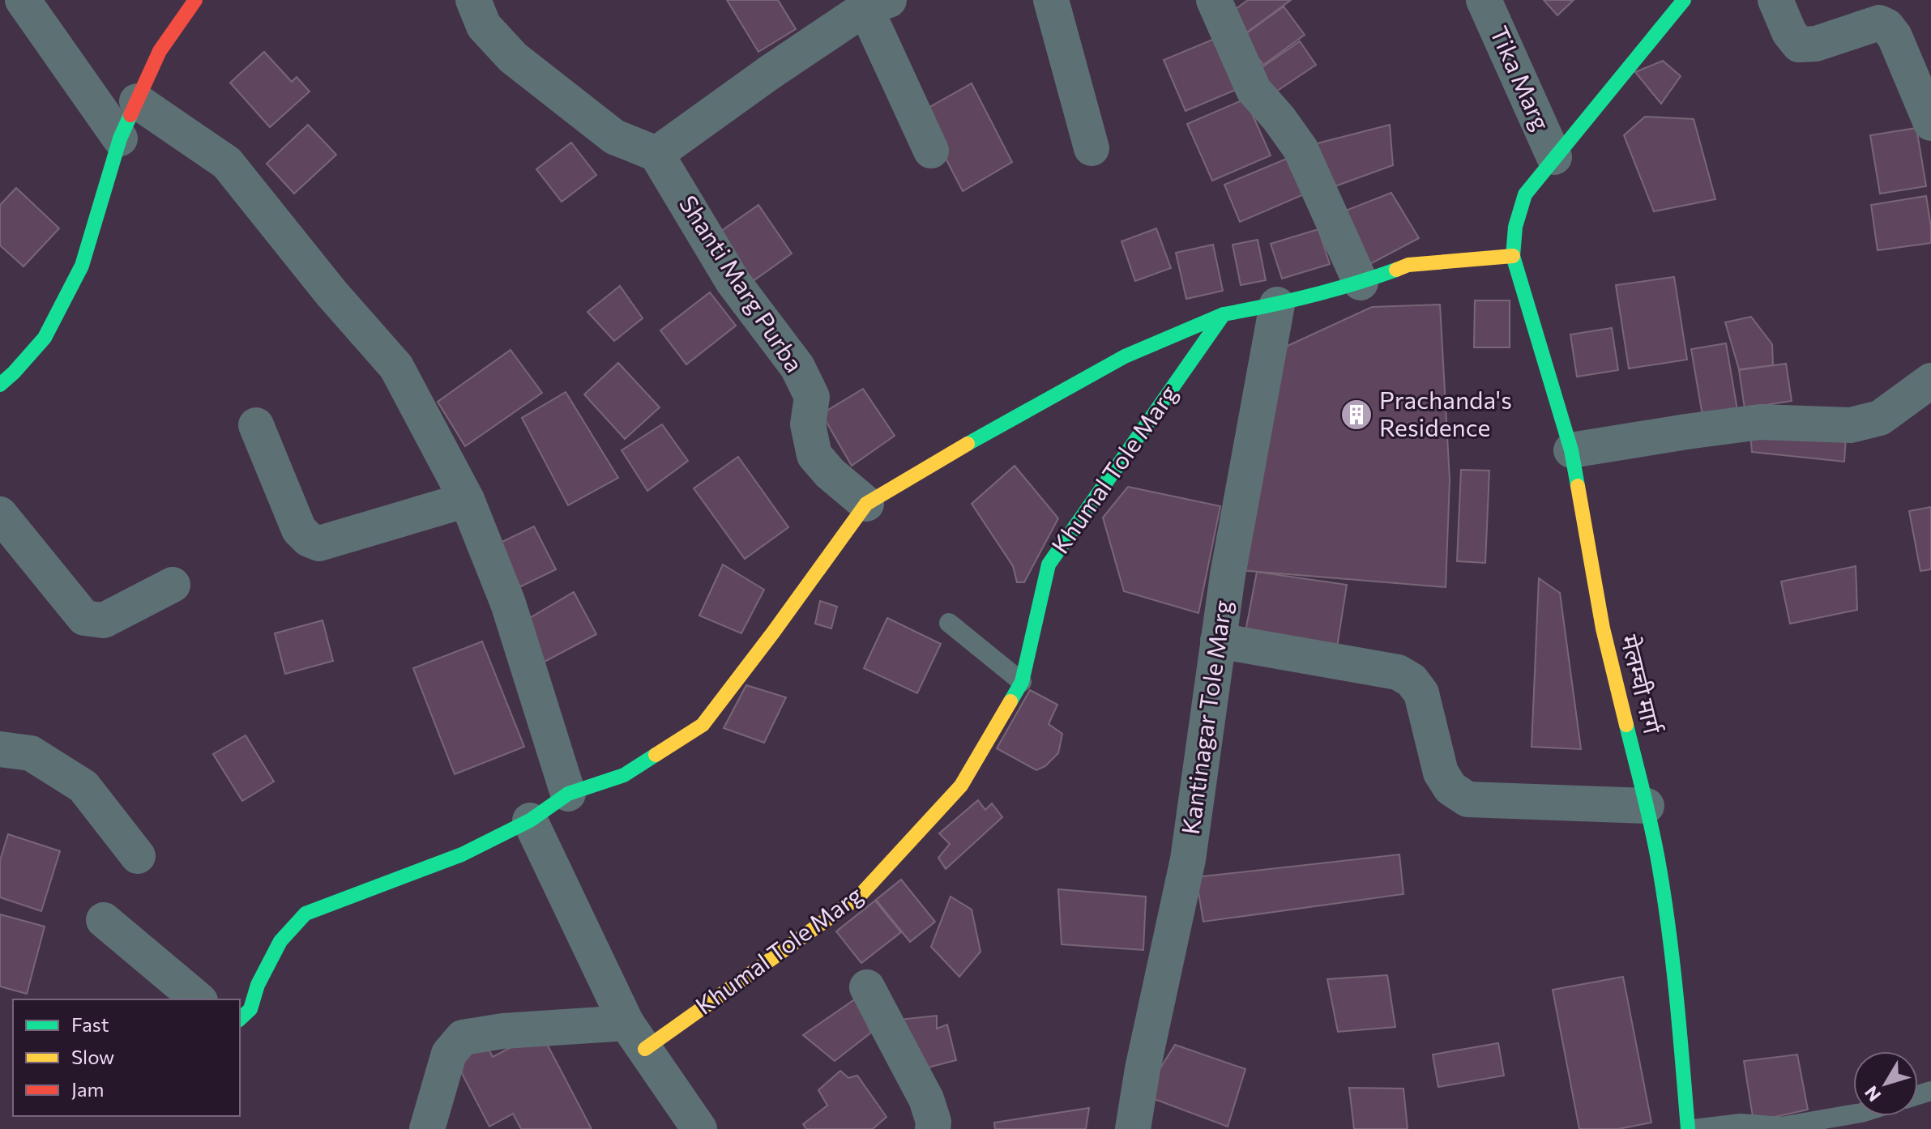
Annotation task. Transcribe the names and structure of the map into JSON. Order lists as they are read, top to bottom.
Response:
{
  "streets": {
    "street": [
      "Tika Marg",
      "Shanti Marg Purba",
      "Khumal Tole Marg",
      "मेलम्ची मार्ग",
      "Kantinagar Tole Marg"
    ]
  },
  "places": {
    "building": ["Prachanda's Residence"]
  },
  "legend": ["Fast", "Slow", "Jam"],
  "north": "bottom left"
}
